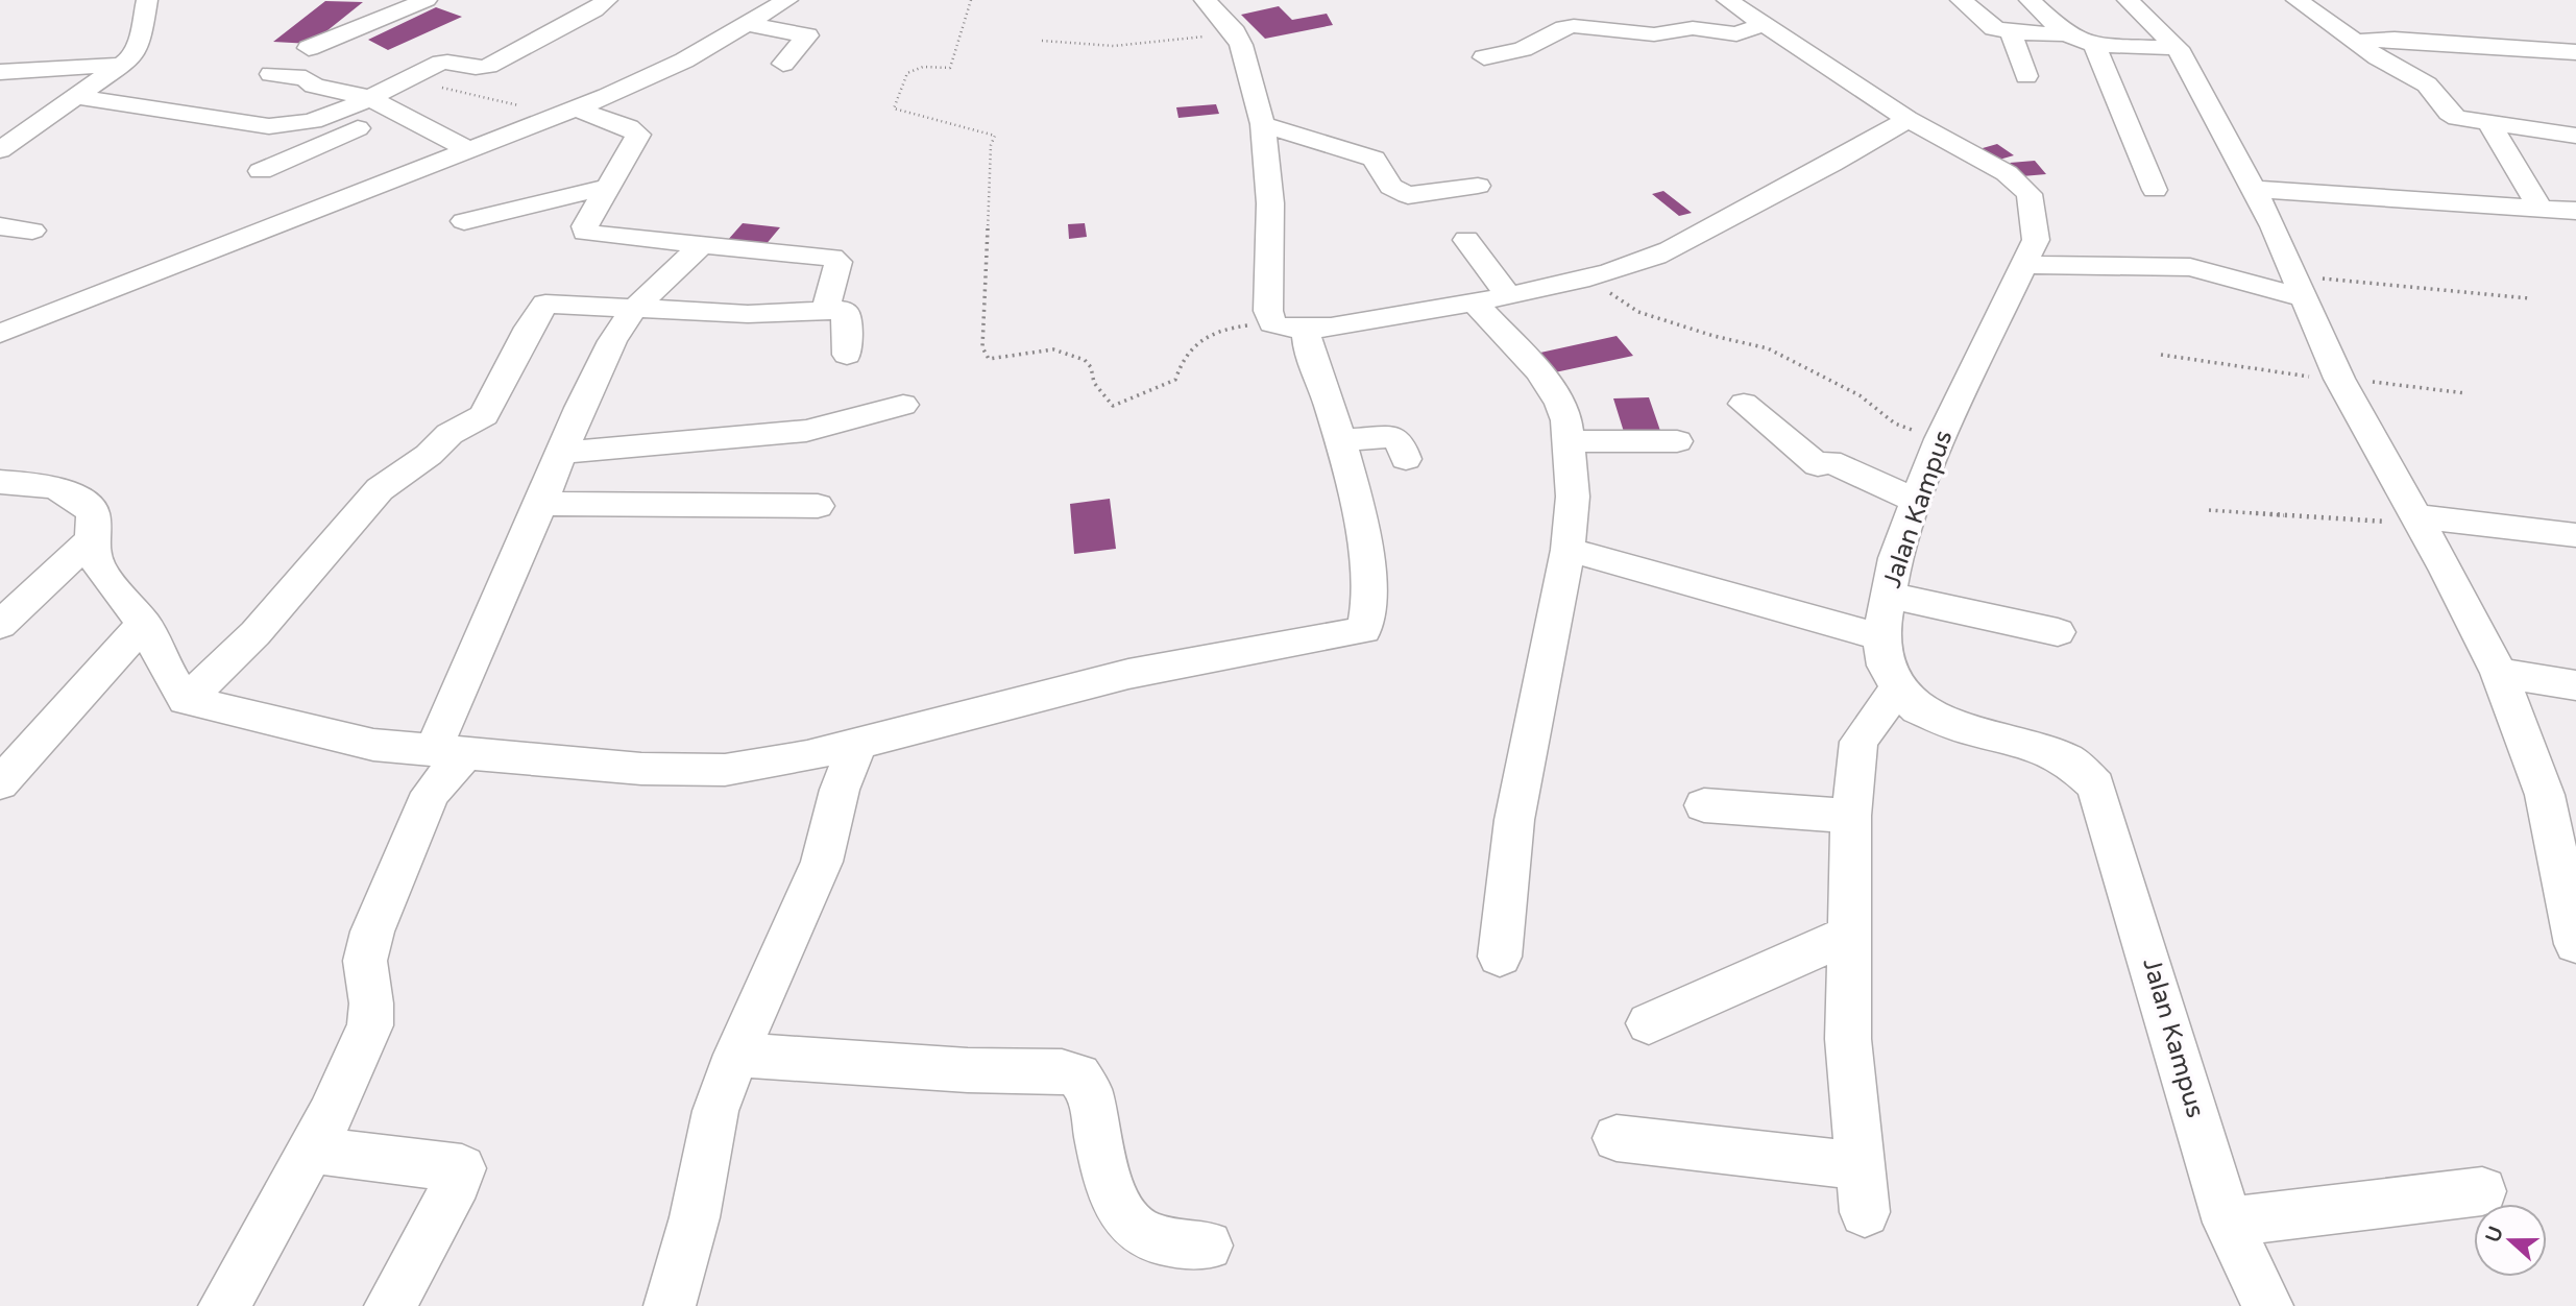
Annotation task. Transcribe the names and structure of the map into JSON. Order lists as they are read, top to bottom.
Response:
{
  "streets": {
    "street": ["Jalan Kampus"]
  },
  "north": "left"
}
